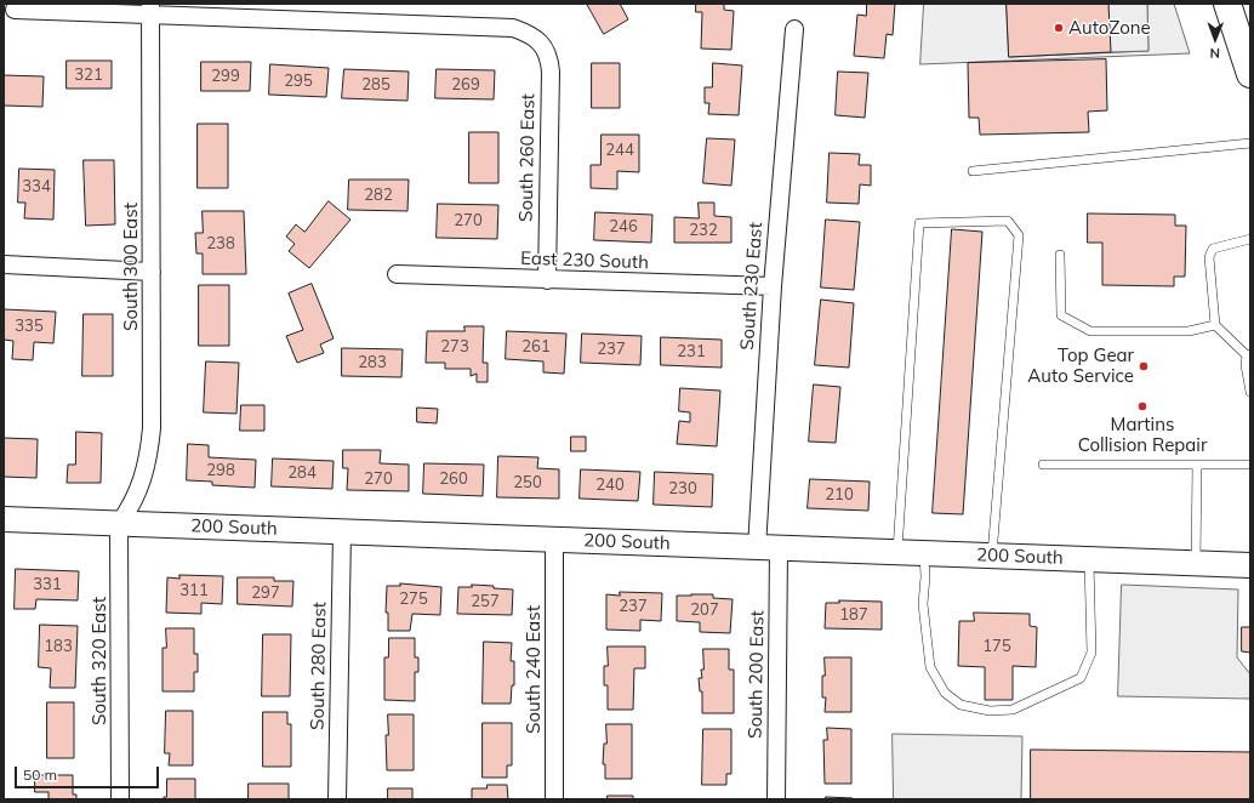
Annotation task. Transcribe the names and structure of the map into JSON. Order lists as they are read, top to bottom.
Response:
{
  "streets": {
    "street": [
      "South 260 East",
      "East 230 South",
      "South 300 East",
      "South 230 East",
      "200 South",
      "South 320 East",
      "South 280 East",
      "South 240 East",
      "South 200 East"
    ]
  },
  "crossings": [
    ["South 260 East", "East 230 South"],
    ["South 260 East", "South 300 East"],
    ["East 230 South", "South 230 East"],
    ["South 300 East", "200 South"],
    ["South 300 East", "South 320 East"],
    ["South 230 East", "200 South"],
    ["South 230 East", "South 200 East"],
    ["200 South", "South 320 East"],
    ["200 South", "South 280 East"],
    ["200 South", "South 240 East"],
    ["200 South", "South 200 East"]
  ],
  "places": ["AutoZone", "Top Gear Auto Service", "Martins Collision Repair"],
  "house_numbers": [
    "321",
    "299",
    "295",
    "285",
    "269",
    "244",
    "334",
    "282",
    "270",
    "246",
    "232",
    "238",
    "335",
    "273",
    "261",
    "237",
    "231",
    "283",
    "298",
    "284",
    "270",
    "260",
    "250",
    "240",
    "230",
    "210",
    "331",
    "311",
    "297",
    "275",
    "257",
    "237",
    "207",
    "187",
    "183",
    "175"
  ],
  "scale_bar": "50 m",
  "north": "bottom"
}
